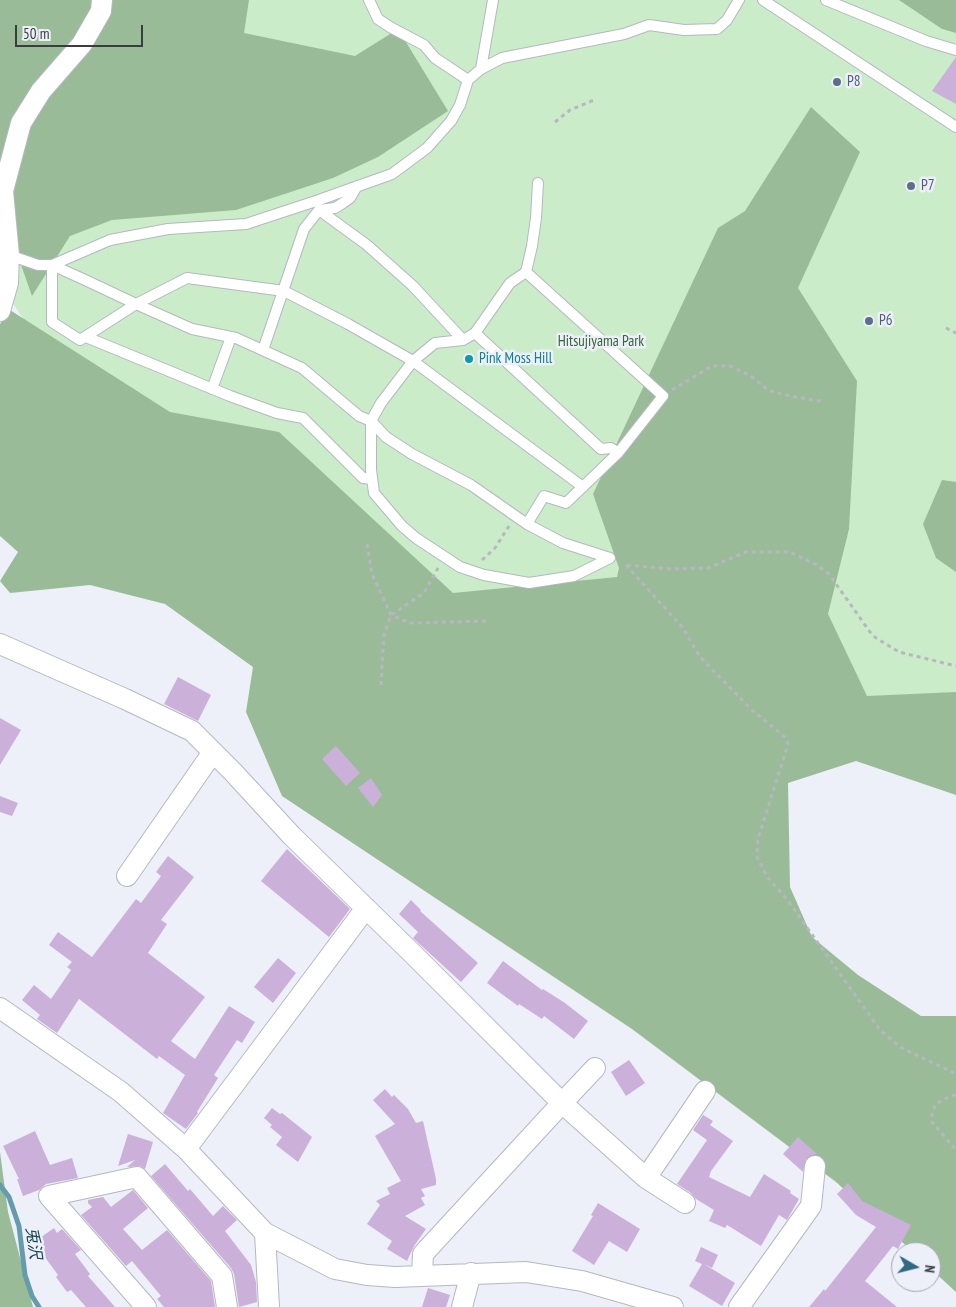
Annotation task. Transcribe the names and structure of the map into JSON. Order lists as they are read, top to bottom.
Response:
{
  "water": ["兎沢"],
  "parks": ["Hitsujiyama Park"],
  "places": [
    "P8",
    "P7",
    "P6",
    "Pink Moss Hill"
  ],
  "scale_bar": "50 m",
  "north": "right"
}
